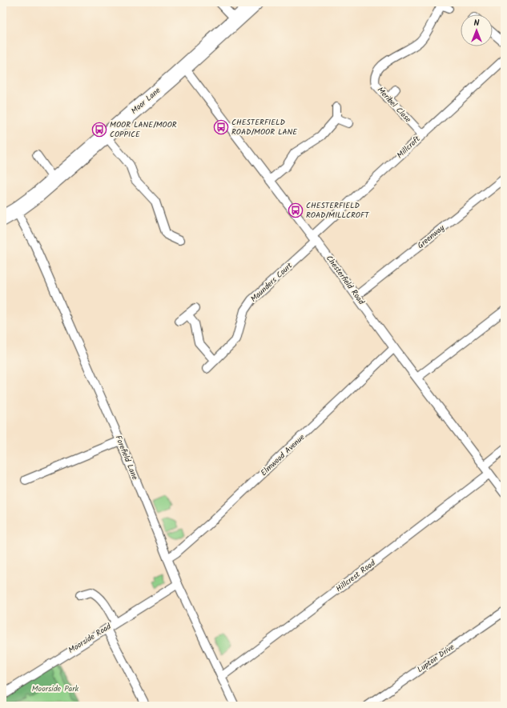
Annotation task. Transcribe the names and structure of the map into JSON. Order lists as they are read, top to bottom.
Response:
{
  "streets": {
    "highway": ["Moor Lane"],
    "street": [
      "Meribel Close",
      "Millcroft",
      "Greenway",
      "Chesterfield Road",
      "Maunders Court",
      "Elmwood Avenue",
      "Forefield Lane",
      "Hillcrest Road",
      "Moorside Road",
      "Lupton Drive"
    ]
  },
  "crossings": [
    ["Moor Lane", "Chesterfield Road"],
    ["Moor Lane", "Forefield Lane"],
    ["Meribel Close", "Millcroft"],
    ["Millcroft", "Chesterfield Road"],
    ["Millcroft", "Maunders Court"],
    ["Greenway", "Chesterfield Road"],
    ["Chesterfield Road", "Maunders Court"],
    ["Chesterfield Road", "Elmwood Avenue"],
    ["Chesterfield Road", "Hillcrest Road"],
    ["Elmwood Avenue", "Forefield Lane"],
    ["Forefield Lane", "Hillcrest Road"],
    ["Forefield Lane", "Moorside Road"]
  ],
  "parks": ["Moorside Park"],
  "places": {
    "bus stop": ["CHESTERFIELD ROAD/MOOR LANE", "MOOR LANE/MOOR COPPICE", "CHESTERFIELD ROAD/MILLCROFT"]
  },
  "north": "top"
}
